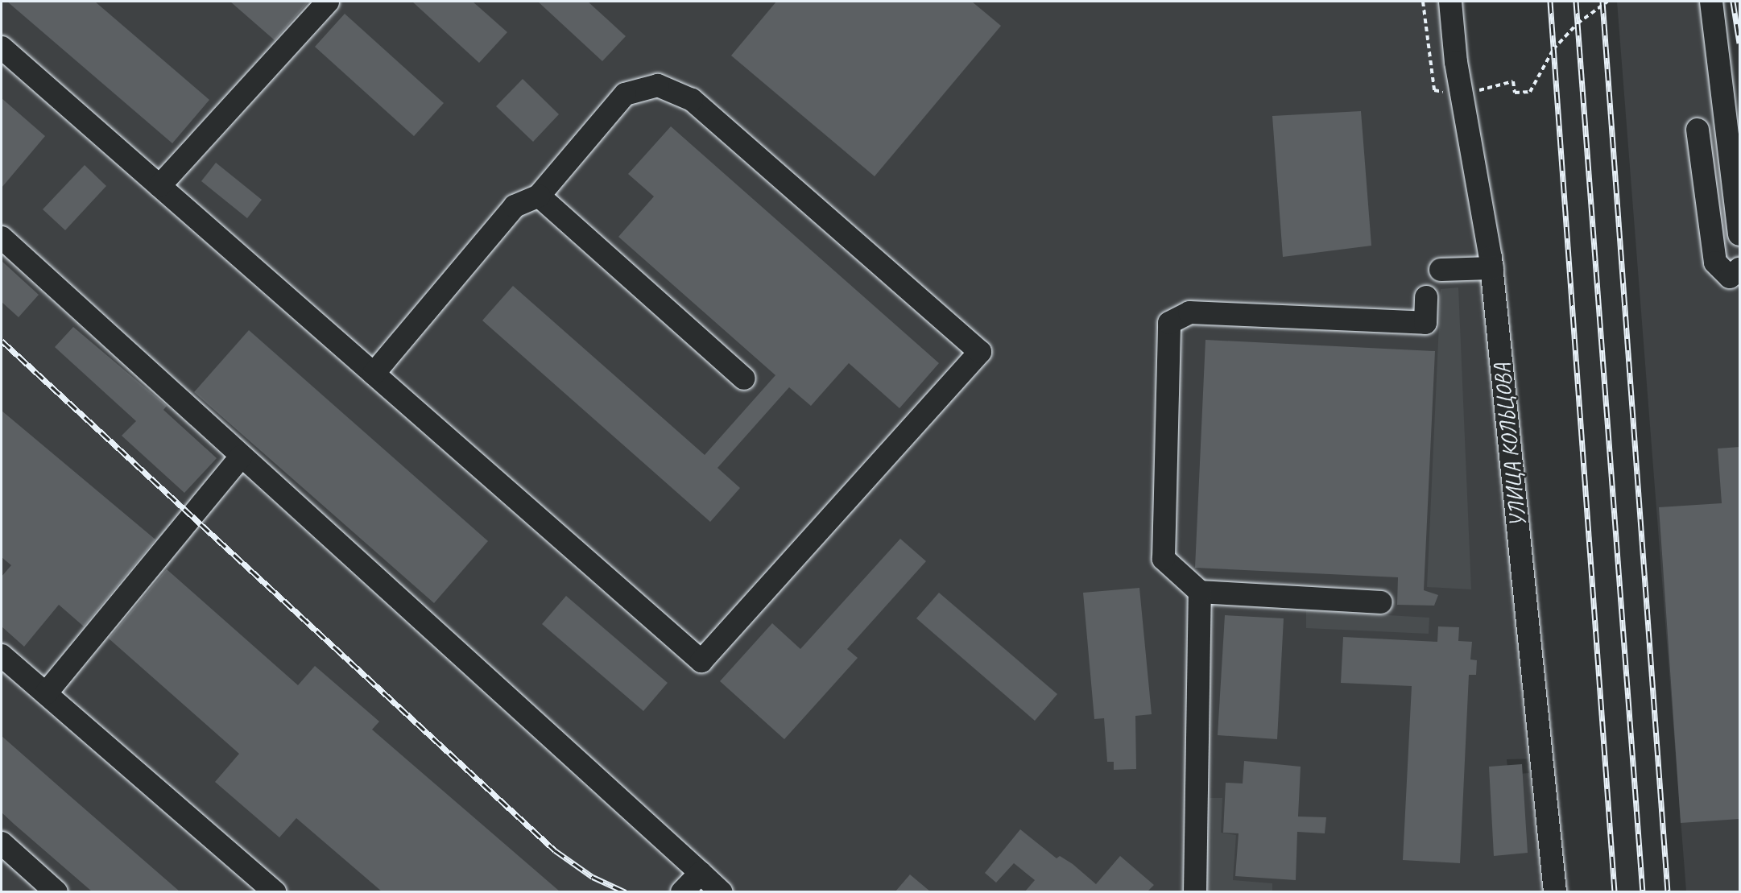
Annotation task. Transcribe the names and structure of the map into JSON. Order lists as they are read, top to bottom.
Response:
{
  "streets": {
    "street": ["УЛИЦА КОЛЬЦОВА"]
  }
}
